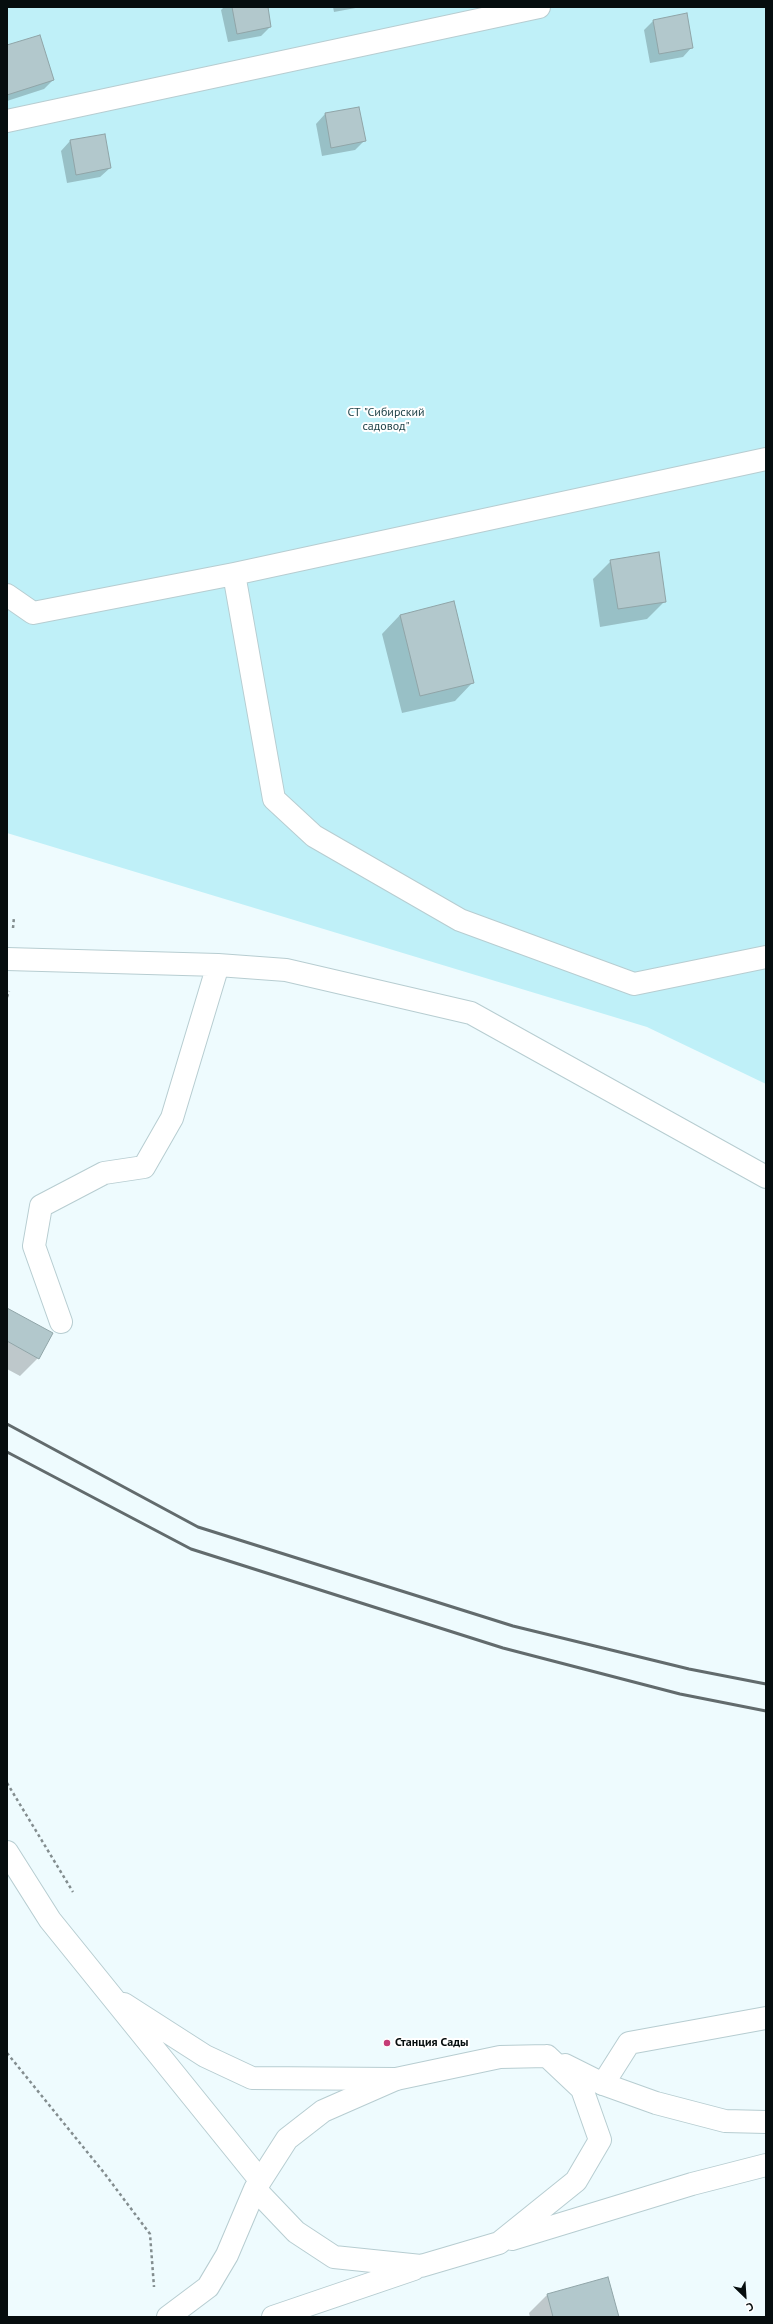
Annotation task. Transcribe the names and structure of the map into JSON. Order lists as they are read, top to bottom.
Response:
{
  "parks": ["СТ \"Сибирский садовод\""],
  "places": ["Станция Сады"],
  "north": "bottom right"
}
